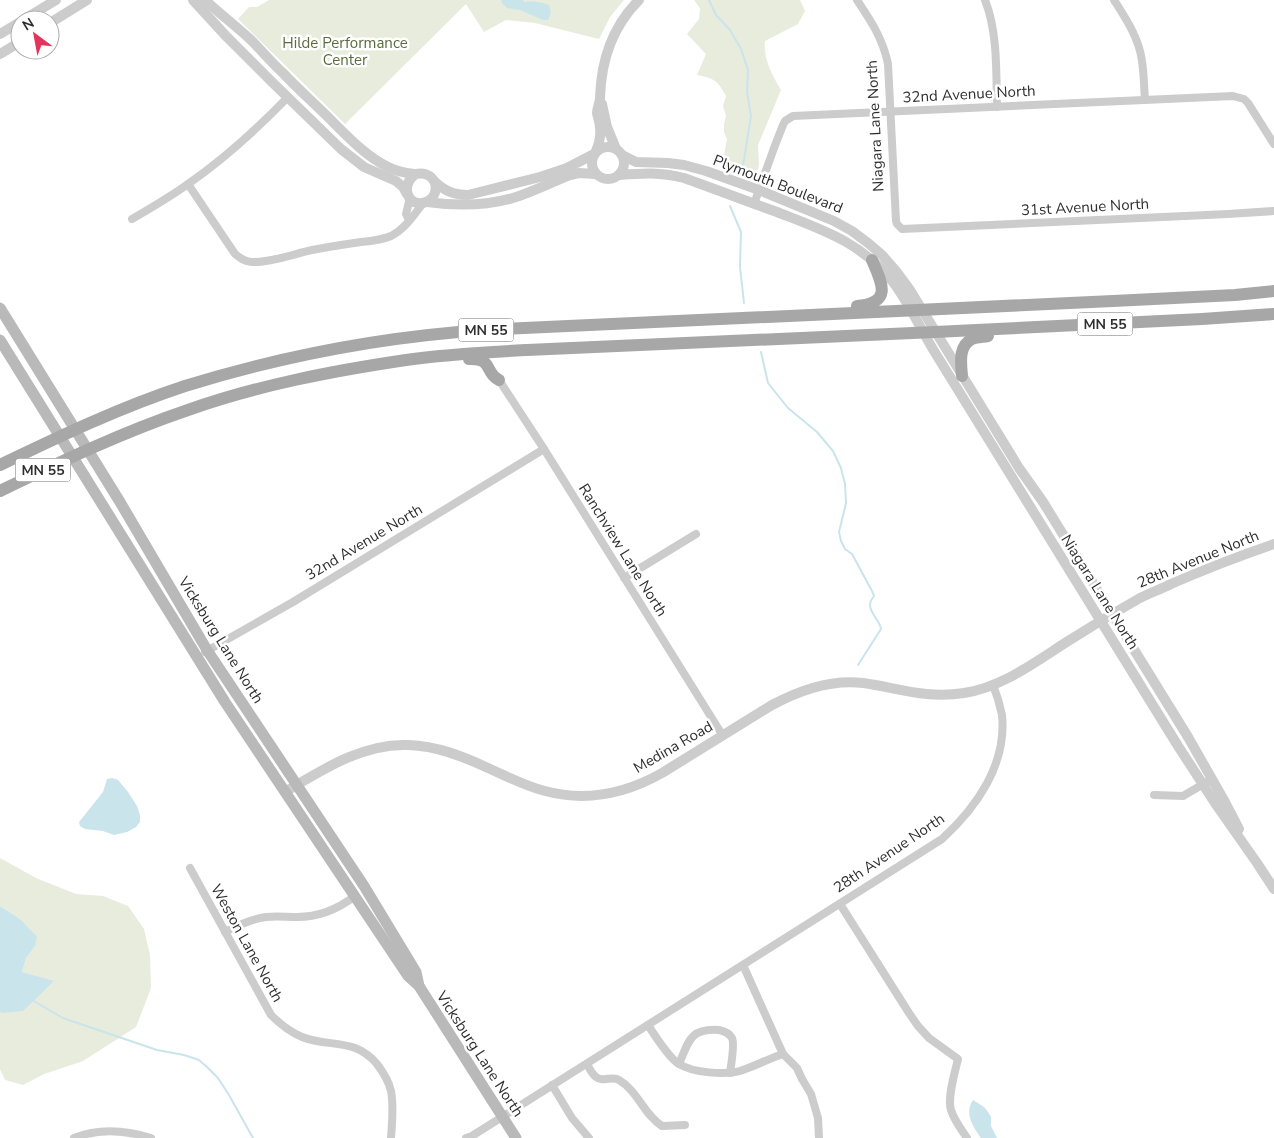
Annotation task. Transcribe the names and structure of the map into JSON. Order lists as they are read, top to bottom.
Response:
{
  "streets": {
    "main road": ["MN 55", "Vicksburg Lane North"],
    "street": [
      "32nd Avenue North",
      "Niagara Lane North",
      "Plymouth Boulevard",
      "31st Avenue North",
      "Ranchview Lane North",
      "28th Avenue North",
      "Medina Road",
      "Weston Lane North"
    ]
  },
  "crossings": [
    ["32nd Avenue North", "Niagara Lane North"],
    ["32nd Avenue North", "Plymouth Boulevard"],
    ["32nd Avenue North", "Ranchview Lane North"],
    ["32nd Avenue North", "Vicksburg Lane North"],
    ["Niagara Lane North", "Plymouth Boulevard"],
    ["Niagara Lane North", "31st Avenue North"],
    ["Niagara Lane North", "MN 55"],
    ["Niagara Lane North", "28th Avenue North"],
    ["Plymouth Boulevard", "MN 55"],
    ["MN 55", "Vicksburg Lane North"],
    ["Ranchview Lane North", "Medina Road"],
    ["28th Avenue North", "Vicksburg Lane North"],
    ["28th Avenue North", "Medina Road"],
    ["Vicksburg Lane North", "Medina Road"]
  ],
  "parks": ["Hilde Performance Center"],
  "north": "top left"
}
